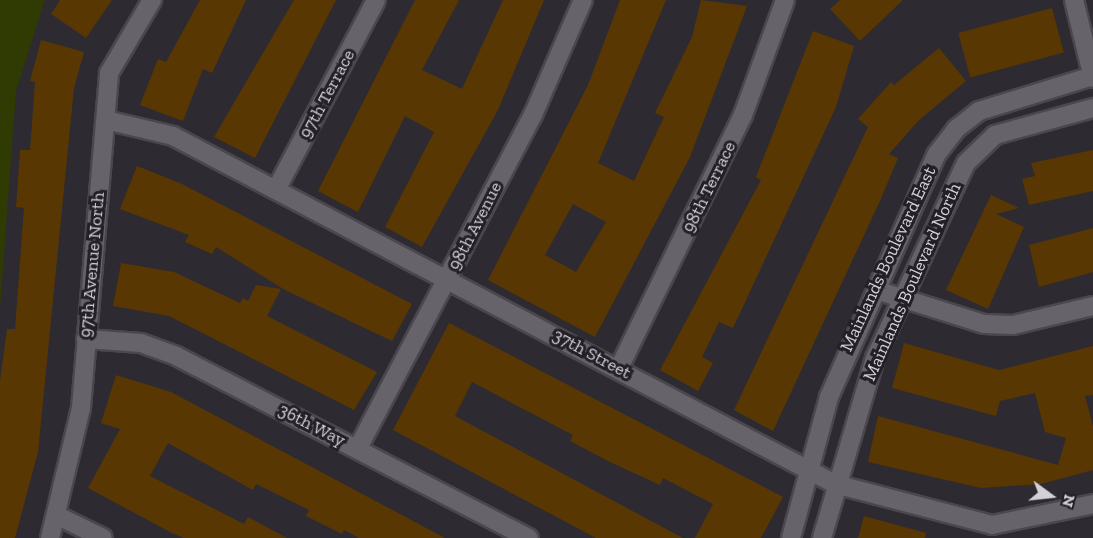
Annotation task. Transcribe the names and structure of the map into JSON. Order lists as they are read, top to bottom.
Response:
{
  "streets": {
    "street": [
      "97th Terrace",
      "98th Terrace",
      "98th Avenue",
      "Mainlands Boulevard East",
      "97th Avenue North",
      "Mainlands Boulevard North",
      "37th Street",
      "36th Way"
    ]
  },
  "crossings": [
    ["97th Terrace", "37th Street"],
    ["98th Terrace", "37th Street"],
    ["98th Avenue", "37th Street"],
    ["98th Avenue", "36th Way"],
    ["Mainlands Boulevard East", "37th Street"],
    ["97th Avenue North", "37th Street"],
    ["97th Avenue North", "36th Way"],
    ["Mainlands Boulevard North", "37th Street"]
  ],
  "north": "right"
}
